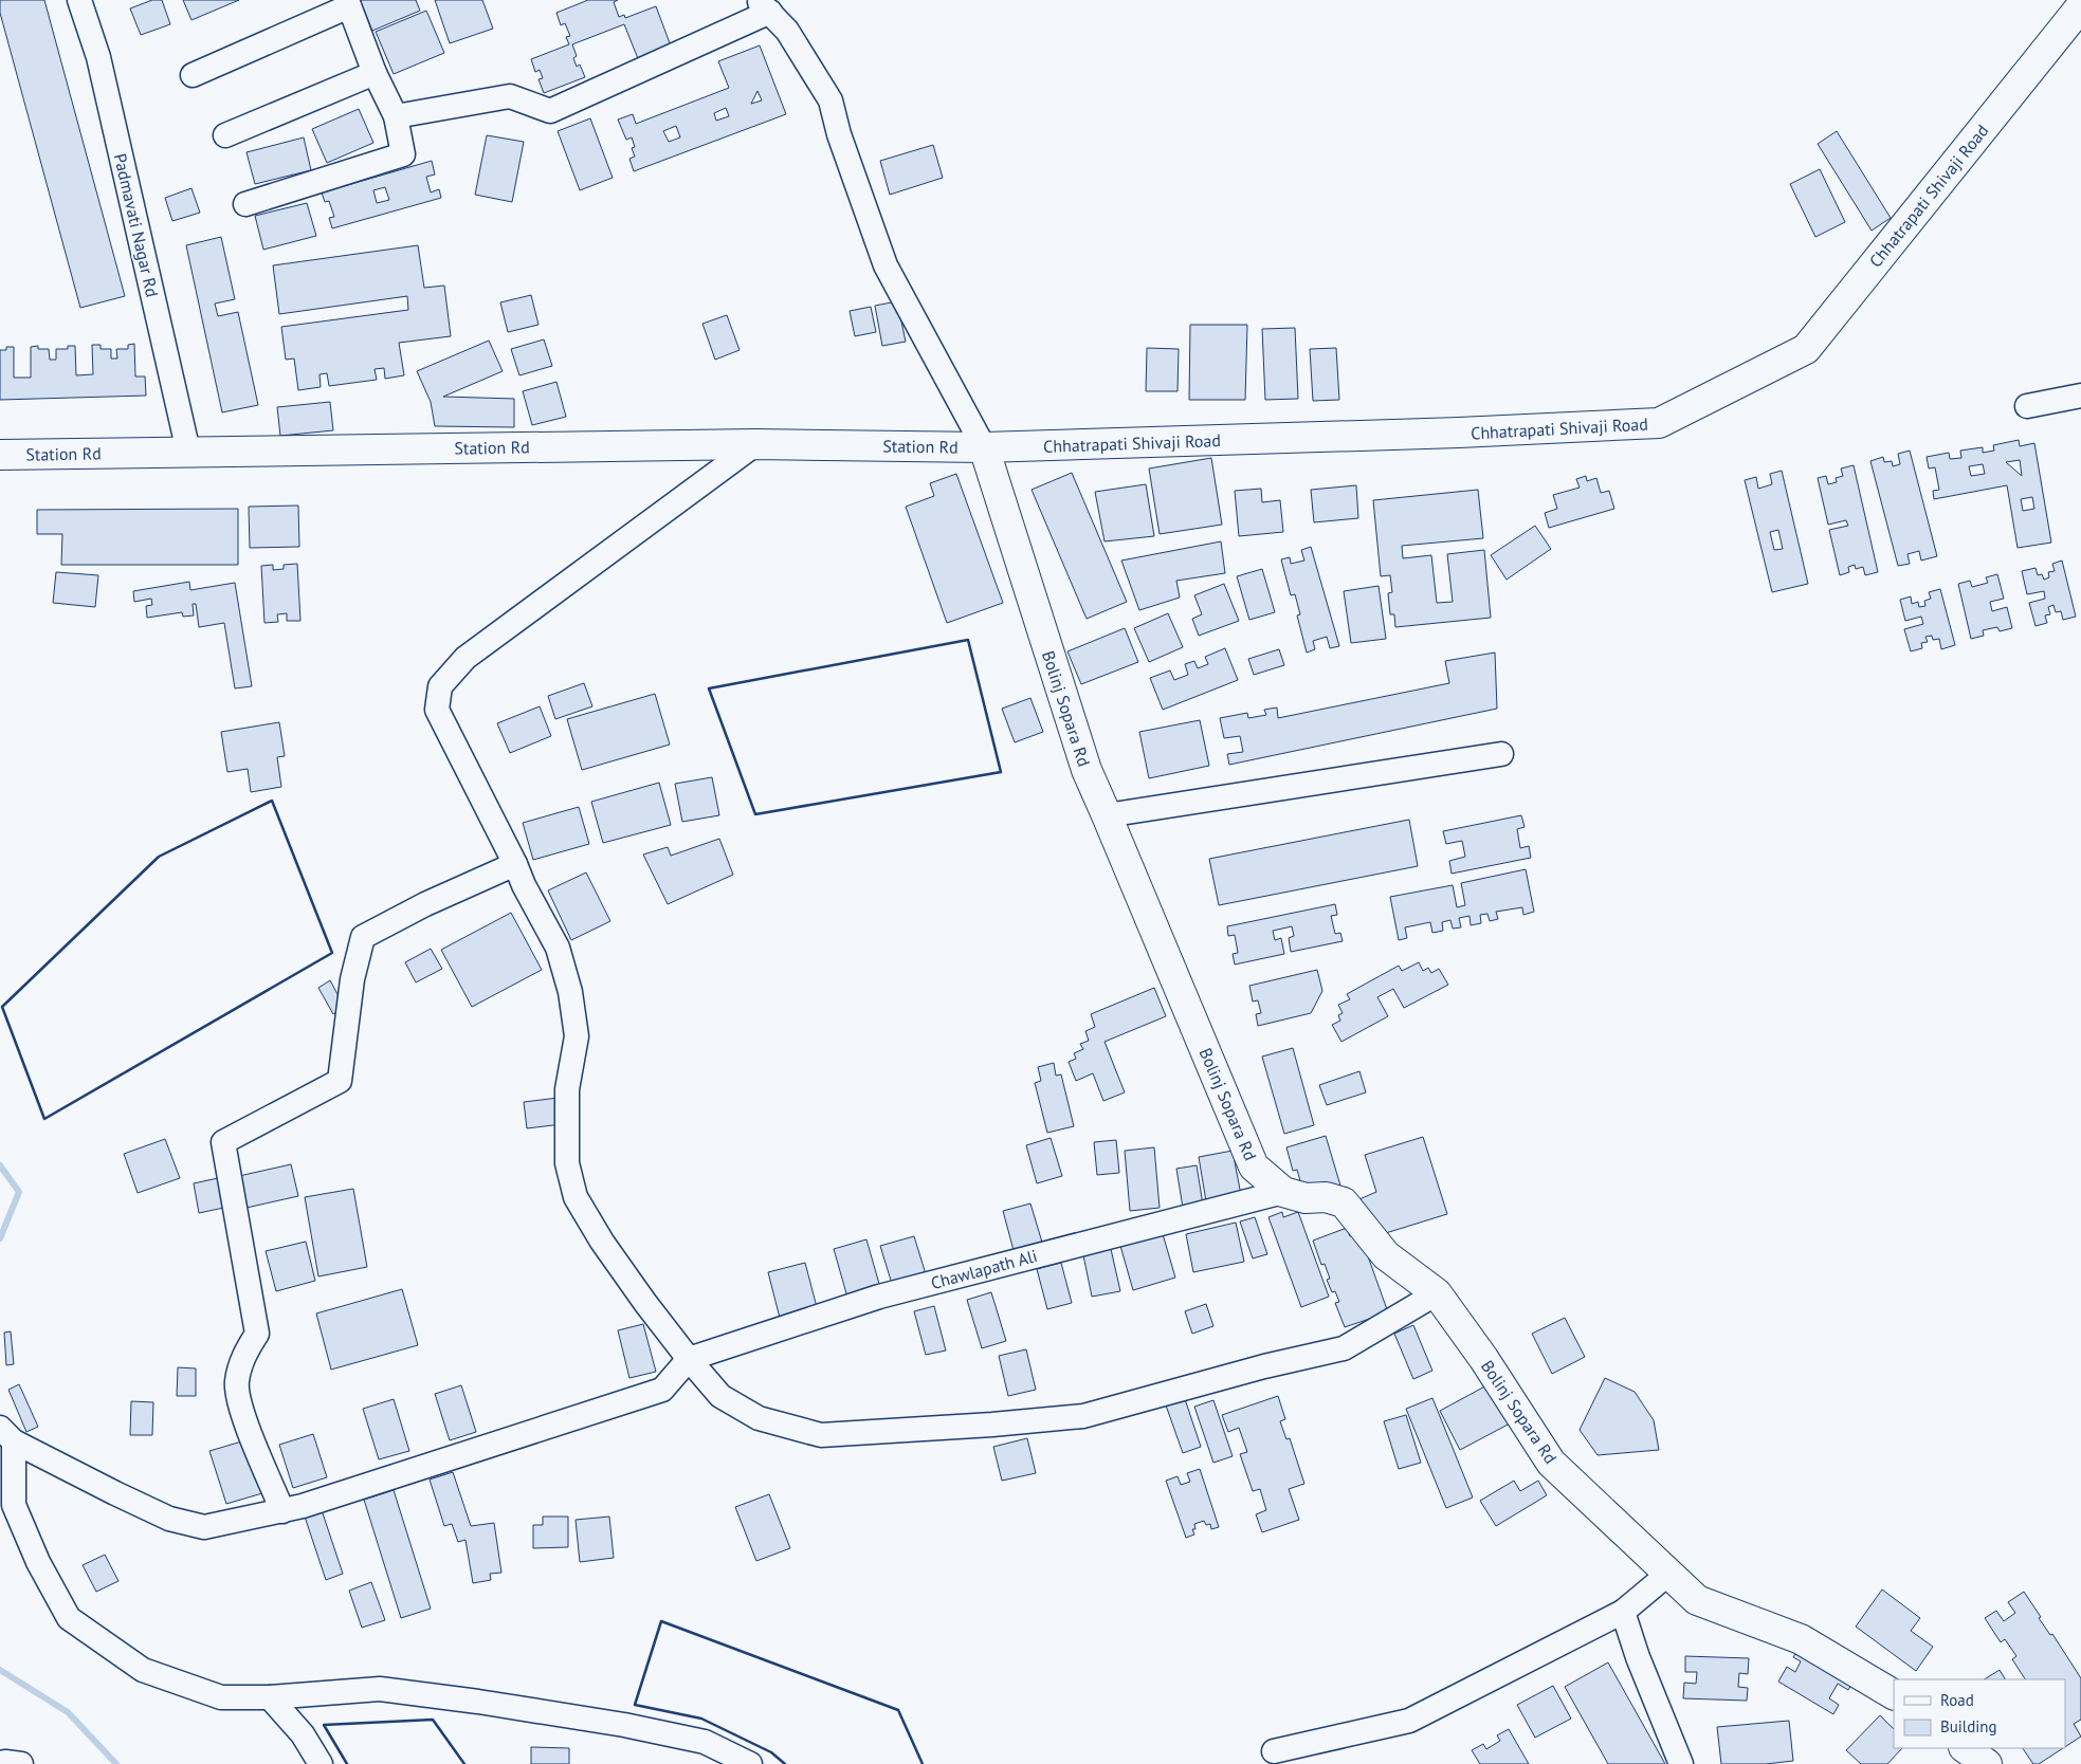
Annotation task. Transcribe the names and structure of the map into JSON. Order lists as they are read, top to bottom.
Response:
{
  "streets": {
    "main road": ["Chhatrapati Shivaji Road", "Station Rd", "Bolinj Sopara Rd"],
    "street": ["Padmavati Nagar Rd", "Chawlapath Ali"]
  },
  "crossings": [
    ["Chhatrapati Shivaji Road", "Station Rd"],
    ["Chhatrapati Shivaji Road", "Bolinj Sopara Rd"],
    ["Padmavati Nagar Rd", "Station Rd"],
    ["Station Rd", "Bolinj Sopara Rd"],
    ["Bolinj Sopara Rd", "Chawlapath Ali"]
  ],
  "legend": ["Road", "Building"]
}
